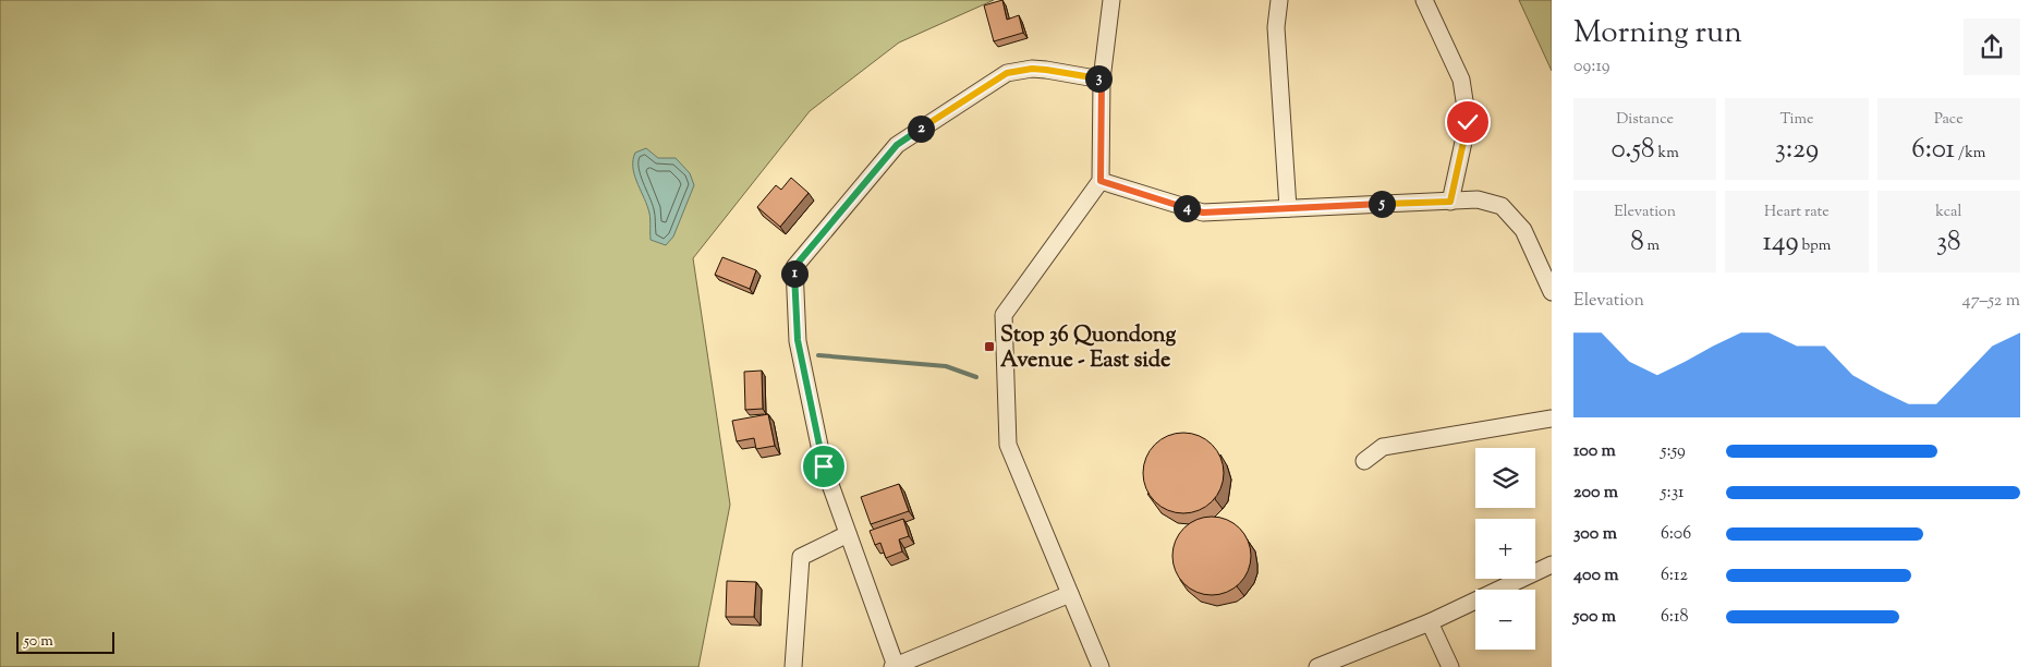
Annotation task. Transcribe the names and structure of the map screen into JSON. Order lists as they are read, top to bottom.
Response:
{
  "places": {
    "transit": ["Stop 36 Quondong Avenue - East side"]
  },
  "scale_bar": "50 m",
  "page": {
    "heading": ["Morning run", "09:19"],
    "pins": [
      "3",
      "2",
      "5",
      "4",
      "1"
    ],
    "stats": [
      ["Distance", "0.58 km"],
      ["Time", "3:29"],
      ["Pace", "6:01 /km"],
      ["Elevation", "8 m"],
      ["Heart rate", "149 bpm"],
      ["kcal", "38"]
    ],
    "chart": ["Elevation", "47–52 m"],
    "list": [
      {
        "name": "100 m",
        "note": "5:59"
      },
      {
        "name": "200 m",
        "note": "5:31"
      },
      {
        "name": "300 m",
        "note": "6:06"
      },
      {
        "name": "400 m",
        "note": "6:12"
      },
      {
        "name": "500 m",
        "note": "6:18"
      }
    ],
    "map_buttons": ["+", "−"],
    "scale": "50 m"
  }
}
